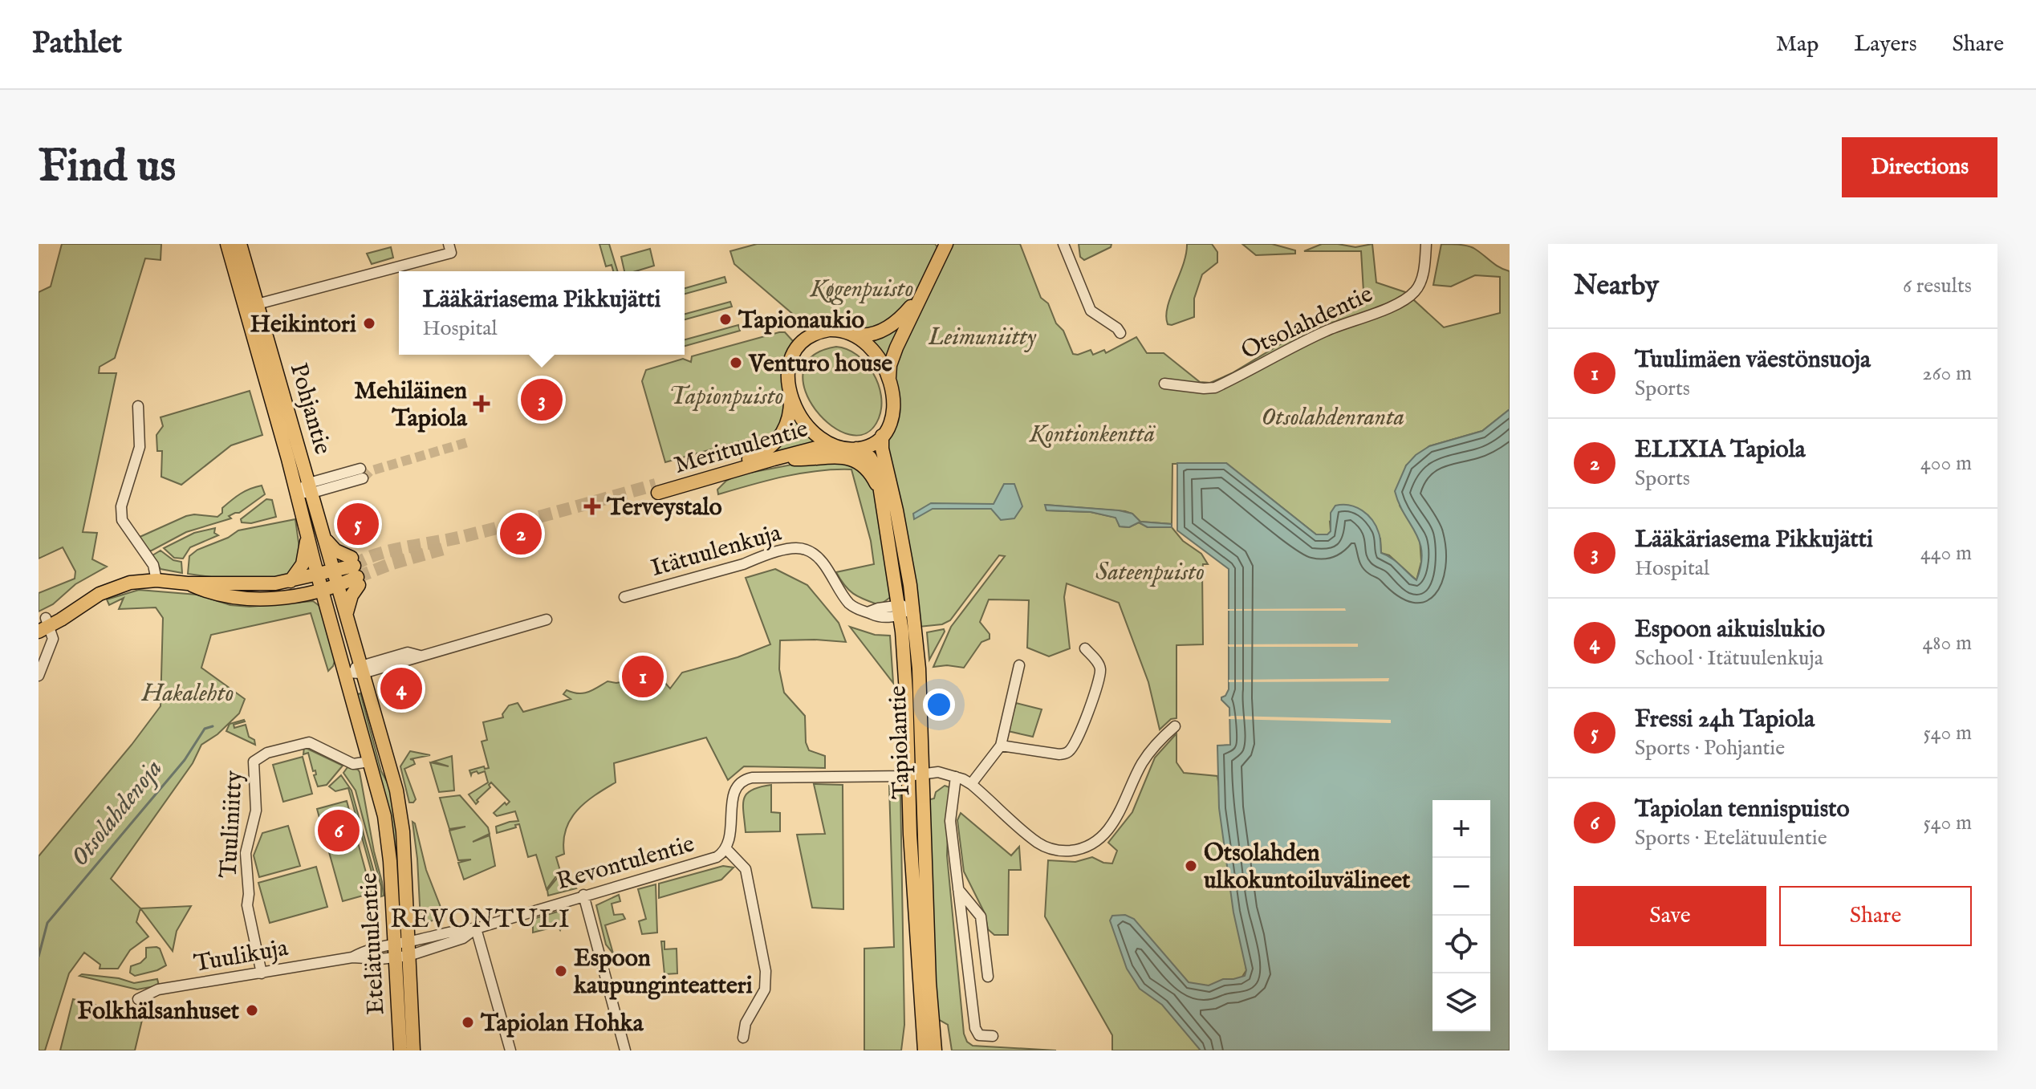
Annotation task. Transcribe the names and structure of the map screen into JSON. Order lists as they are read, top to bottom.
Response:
{
  "streets": {
    "main road": [
      "Pohjantie",
      "Merituulentie",
      "Tapiolantie",
      "Etelätuulentie"
    ],
    "street": [
      "Otsolahdentie",
      "Itätuulenkuja",
      "Tuuliniitty",
      "Revontulentie",
      "Tuulikuja"
    ]
  },
  "crossings": [
    ["Pohjantie", "Etelätuulentie"],
    ["Merituulentie", "Tapiolantie"],
    ["Itätuulenkuja", "Tapiolantie"],
    ["Tapiolantie", "Revontulentie"],
    ["Tuuliniitty", "Etelätuulentie"],
    ["Tuuliniitty", "Tuulikuja"],
    ["Revontulentie", "Etelätuulentie"],
    ["Revontulentie", "Tuulikuja"],
    ["Etelätuulentie", "Tuulikuja"]
  ],
  "districts": ["REVONTULI"],
  "water": ["Otsolahdenoja"],
  "parks": [
    "Køgenpuisto",
    "Leimuniitty",
    "Tapionpuisto",
    "Otsolahdenranta",
    "Kontionkenttä",
    "Sateenpuisto",
    "Hakalehto"
  ],
  "places": {
    "other": [
      "Tapionaukio",
      "Heikintori",
      "Venturo house",
      "Otsolahden ulkokuntoiluvälineet",
      "Espoon kaupunginteatteri",
      "Folkhälsanhuset",
      "Tapiolan Hohka"
    ],
    "health": ["Mehiläinen Tapiola", "Terveystalo"]
  },
  "page": {
    "header": "Pathlet",
    "nav": ["Map", "Layers", "Share"],
    "buttons": [
      "Directions",
      ["Save", "Share"]
    ],
    "title": "Find us",
    "heading": ["Nearby", "6 results"],
    "popup": ["Lääkäriasema Pikkujätti", "Hospital"],
    "list": [
      {
        "mark": "1",
        "name": "Tuulimäen väestönsuoja",
        "note": "Sports",
        "value": "260 m"
      },
      {
        "mark": "2",
        "name": "ELIXIA Tapiola",
        "note": "Sports",
        "value": "400 m"
      },
      {
        "mark": "3",
        "name": "Lääkäriasema Pikkujätti",
        "note": "Hospital",
        "value": "440 m"
      },
      {
        "mark": "4",
        "name": "Espoon aikuislukio",
        "note": "School · Itätuulenkuja",
        "value": "480 m"
      },
      {
        "mark": "5",
        "name": "Fressi 24h Tapiola",
        "note": "Sports · Pohjantie",
        "value": "540 m"
      },
      {
        "mark": "6",
        "name": "Tapiolan tennispuisto",
        "note": "Sports · Etelätuulentie",
        "value": "540 m"
      }
    ],
    "pins": [
      "3",
      "5",
      "2",
      "1",
      "4",
      "6"
    ],
    "map_buttons": ["+", "−"]
  }
}
